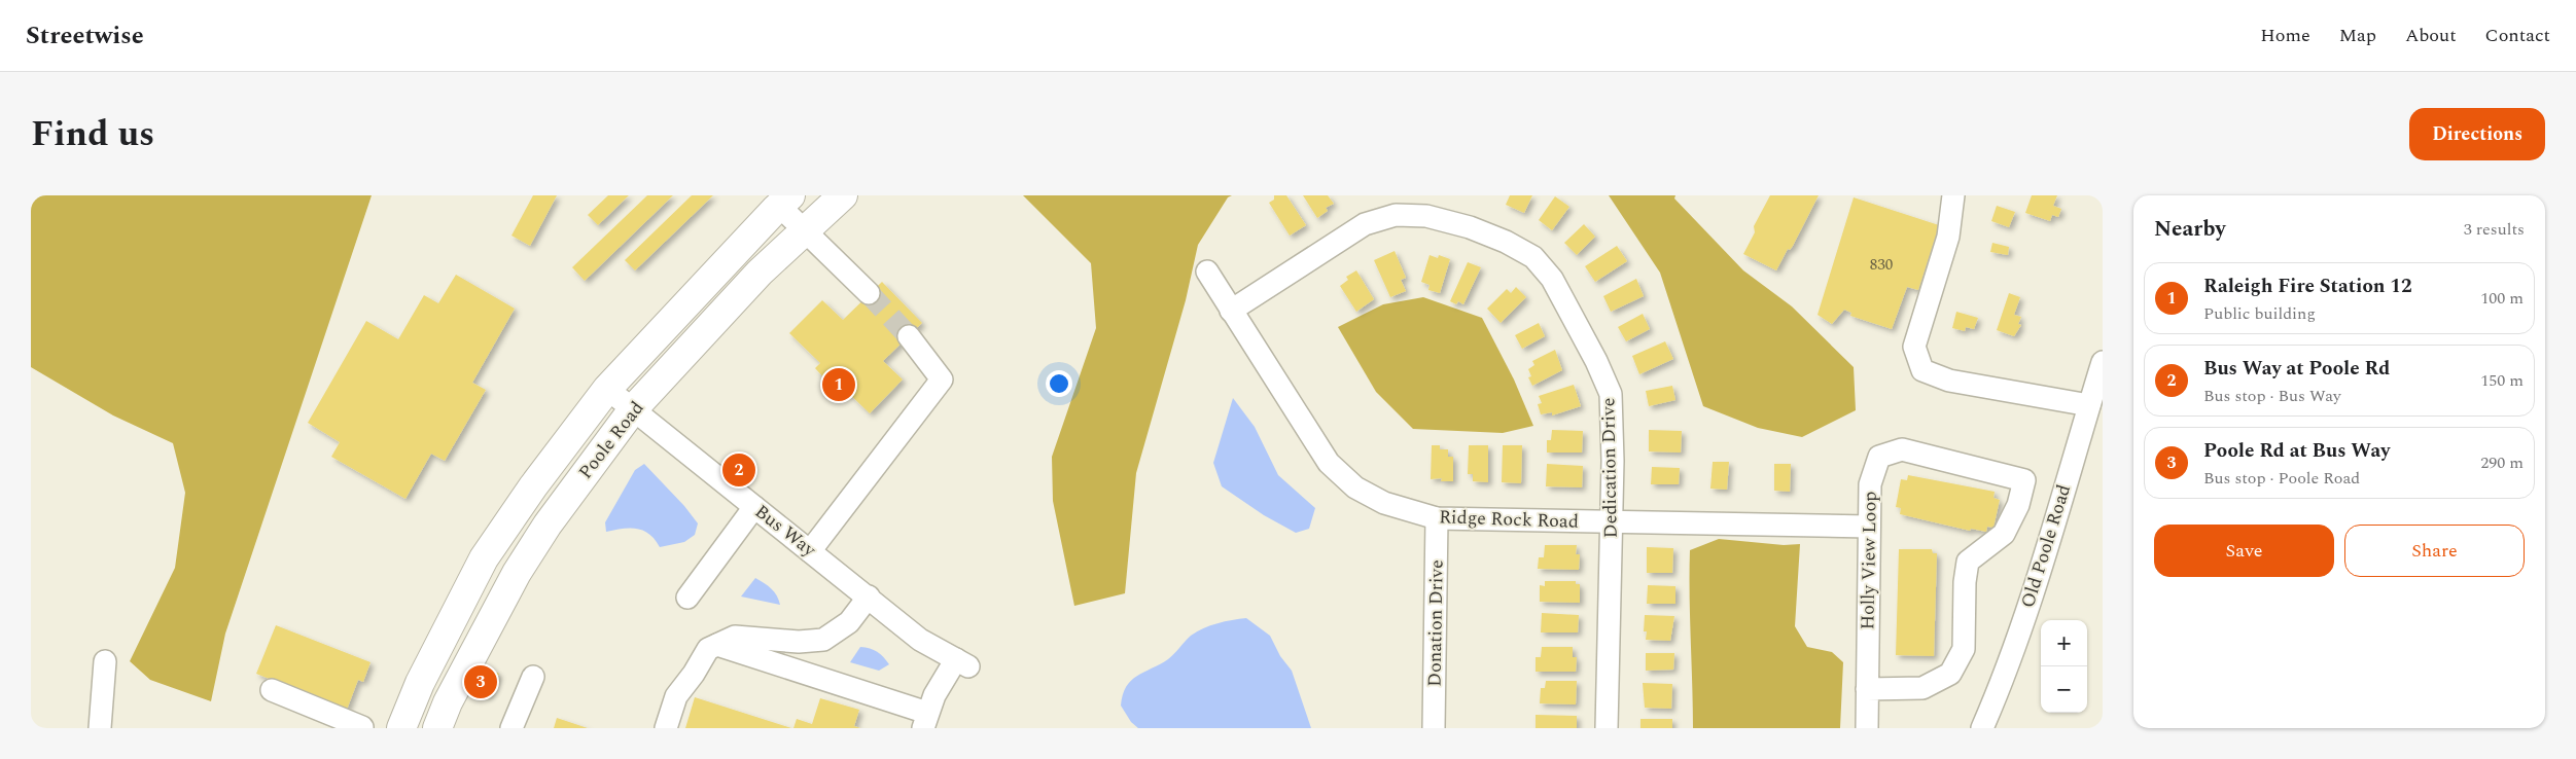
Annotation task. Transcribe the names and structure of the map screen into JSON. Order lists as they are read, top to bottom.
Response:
{
  "streets": {
    "main road": ["Poole Road"],
    "street": [
      "Dedication Drive",
      "Ridge Rock Road",
      "Bus Way",
      "Old Poole Road",
      "Holly View Loop",
      "Donation Drive"
    ]
  },
  "crossings": [
    ["Poole Road", "Bus Way"],
    ["Dedication Drive", "Ridge Rock Road"],
    ["Ridge Rock Road", "Holly View Loop"],
    ["Ridge Rock Road", "Donation Drive"]
  ],
  "house_numbers": ["830"],
  "page": {
    "header": "Streetwise",
    "nav": [
      "Home",
      "Map",
      "About",
      "Contact"
    ],
    "title": "Find us",
    "buttons": [
      "Directions",
      ["Save", "Share"]
    ],
    "heading": ["Nearby", "3 results"],
    "list": [
      {
        "mark": "1",
        "name": "Raleigh Fire Station 12",
        "note": "Public building",
        "value": "100 m"
      },
      {
        "mark": "2",
        "name": "Bus Way at Poole Rd",
        "note": "Bus stop · Bus Way",
        "value": "150 m"
      },
      {
        "mark": "3",
        "name": "Poole Rd at Bus Way",
        "note": "Bus stop · Poole Road",
        "value": "290 m"
      }
    ],
    "pins": ["1", "2", "3"],
    "map_buttons": ["+", "−"]
  }
}
